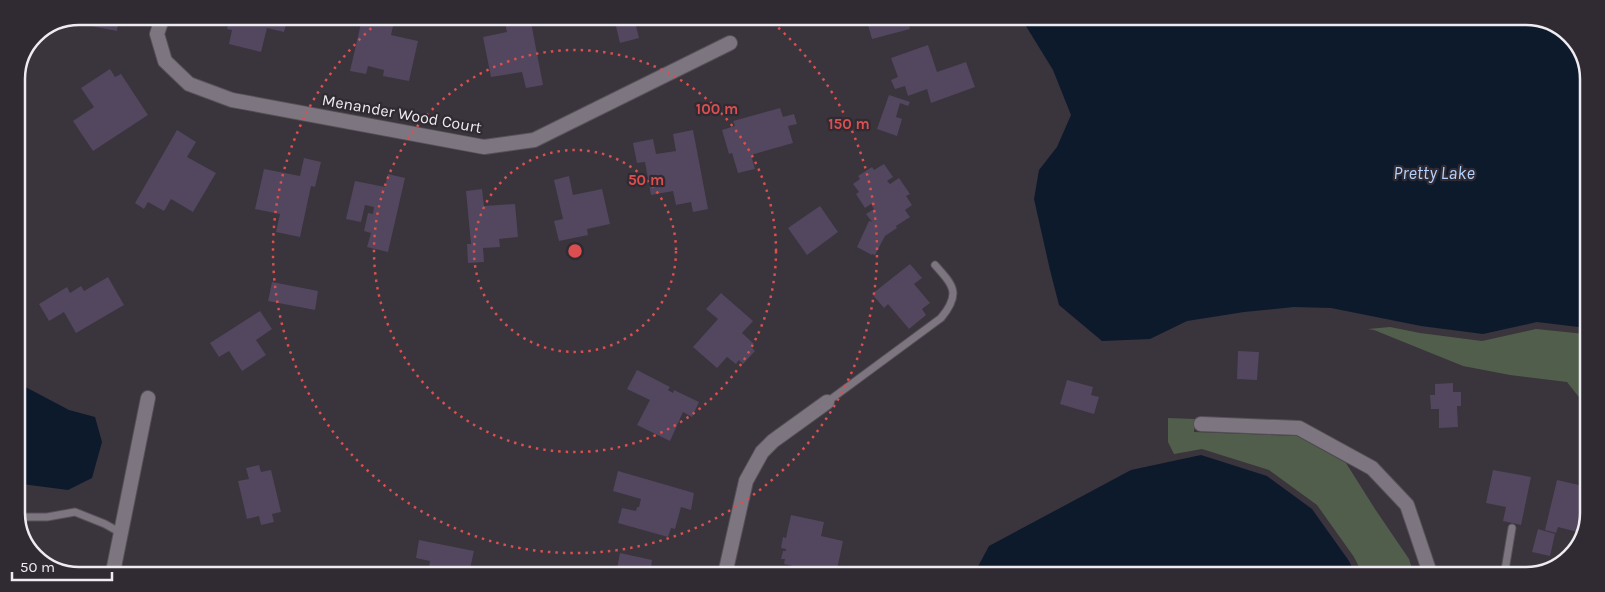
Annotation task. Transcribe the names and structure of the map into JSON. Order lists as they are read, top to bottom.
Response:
{
  "streets": {
    "street": ["Menander Wood Court"]
  },
  "water": ["Pretty Lake"],
  "scale_bar": "50 m",
  "rings": ["100 m", "150 m", "50 m"]
}
